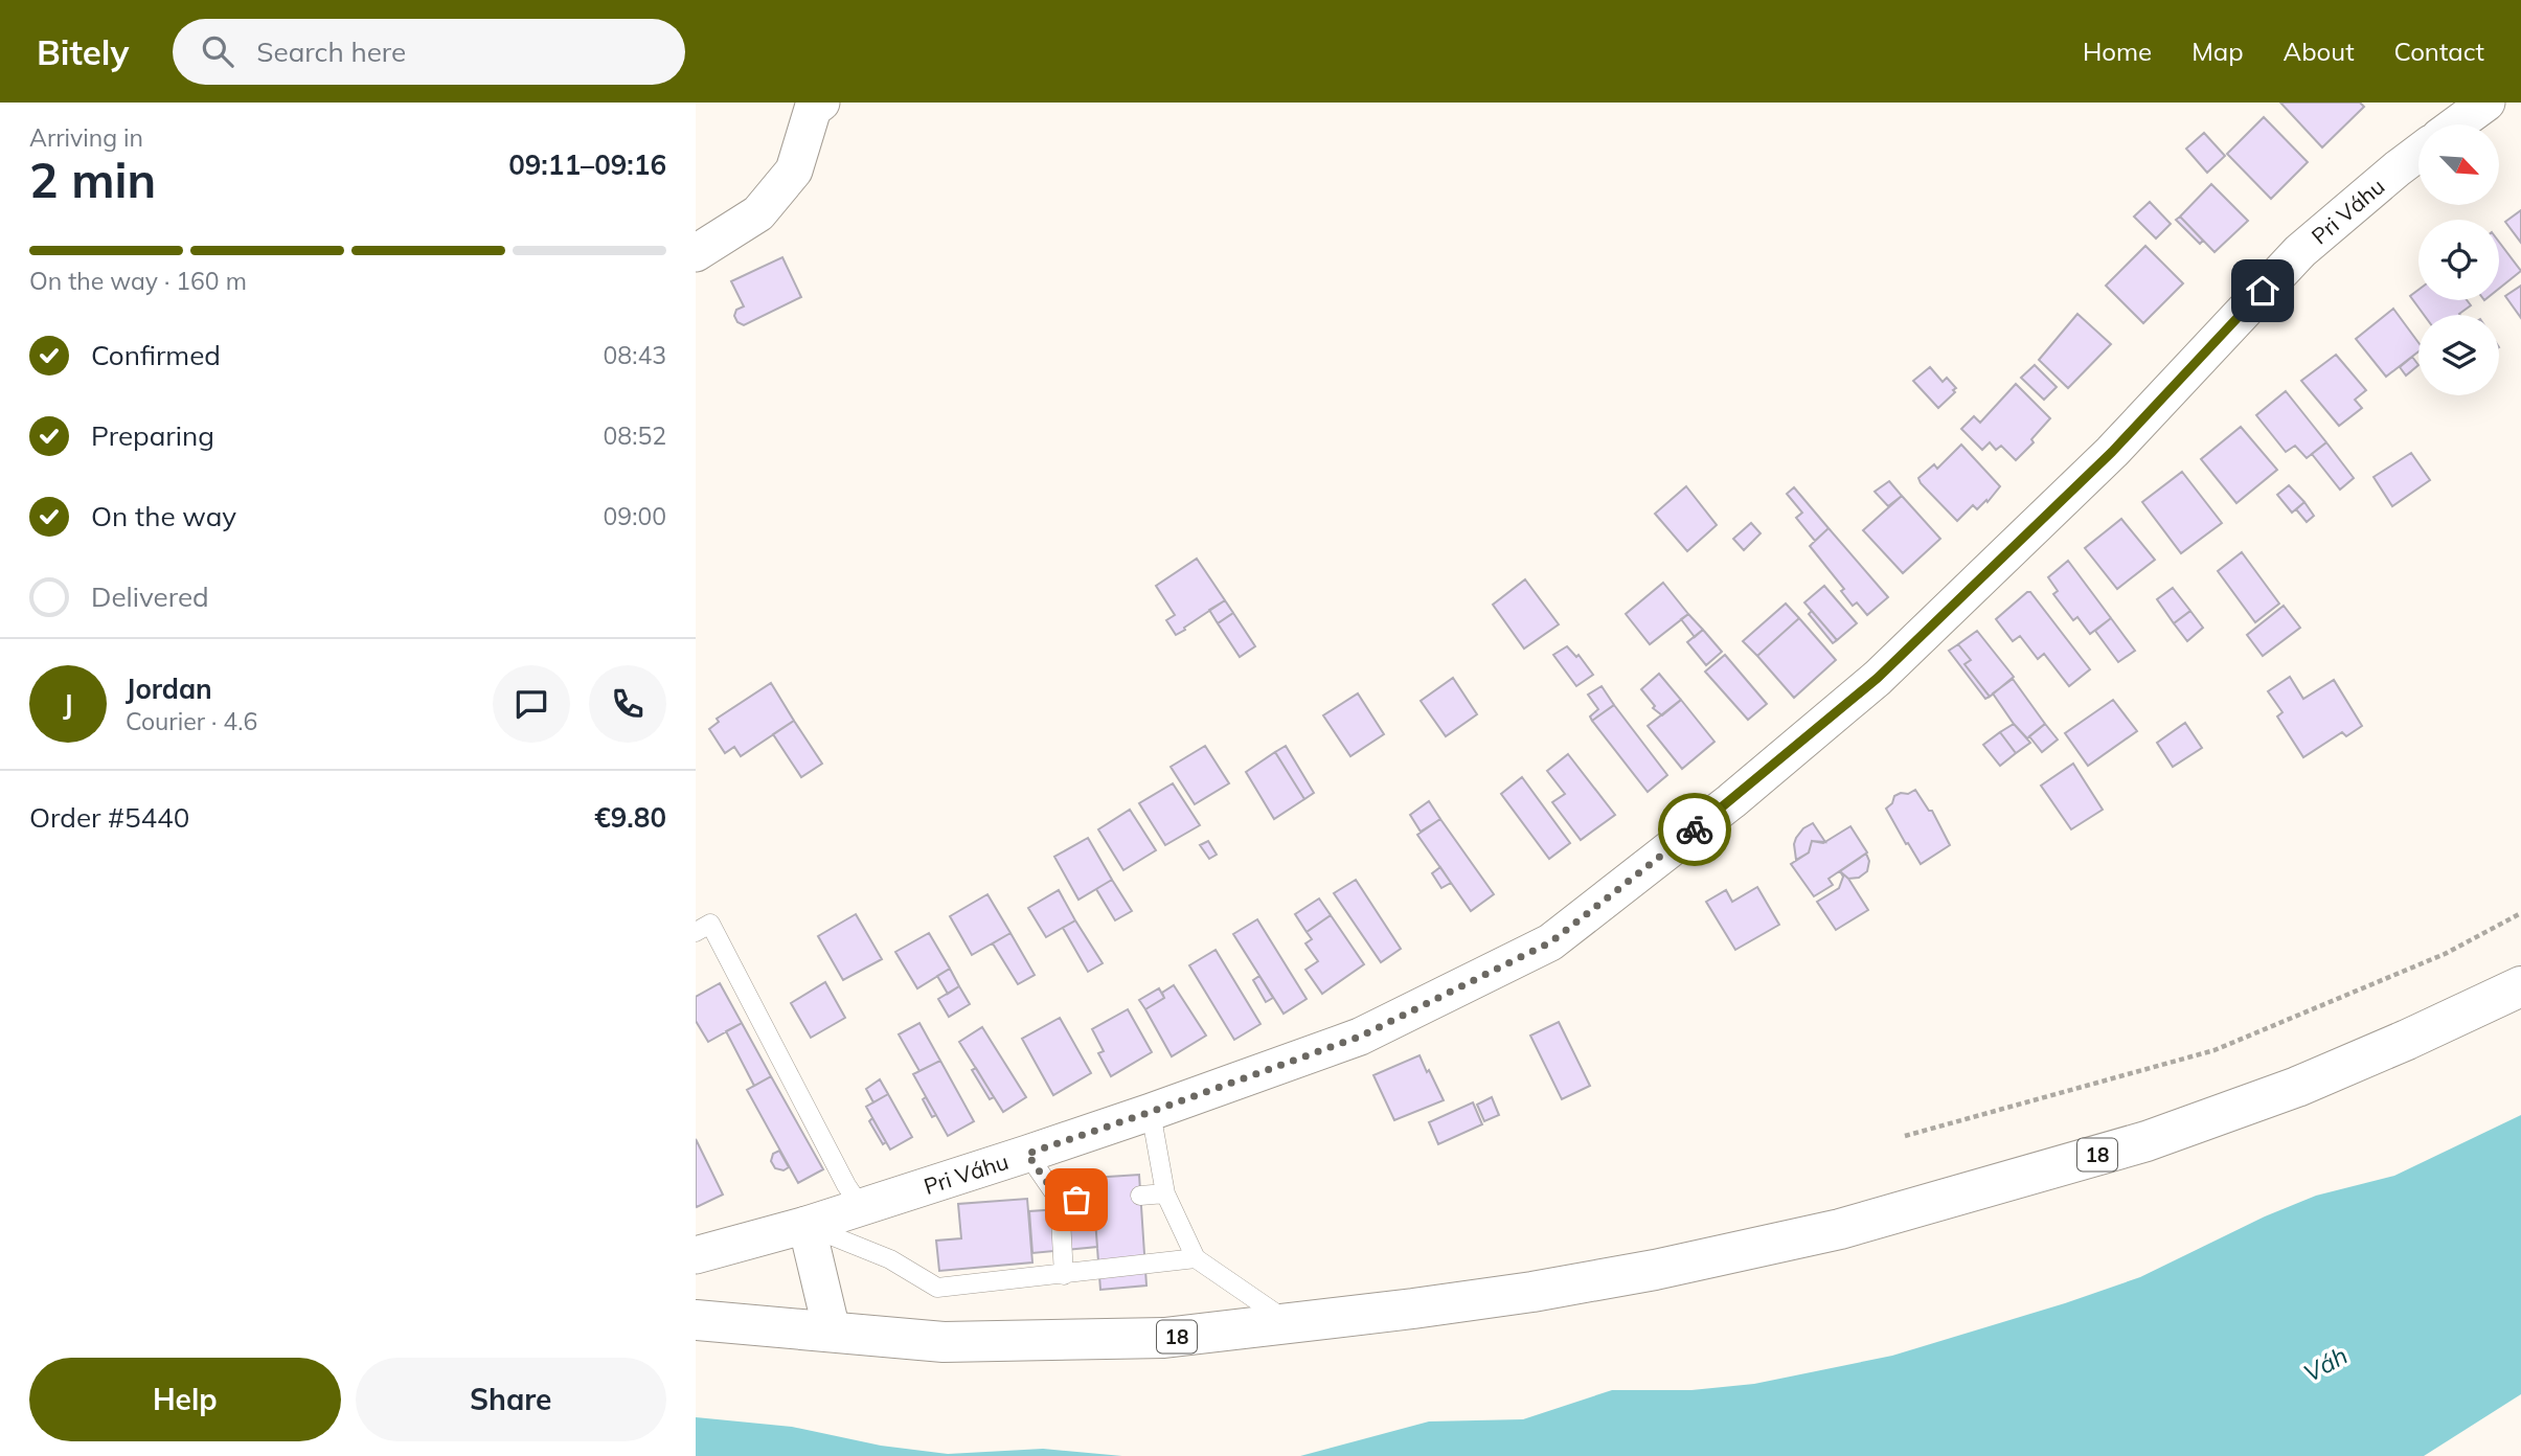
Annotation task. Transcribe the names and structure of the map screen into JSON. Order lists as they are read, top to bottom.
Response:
{
  "streets": {
    "main road": ["18"],
    "street": ["Pri Váhu"]
  },
  "water": ["Váh"],
  "north": "bottom right",
  "page": {
    "header": "Bitely",
    "search": "Search here",
    "nav": [
      "Home",
      "Map",
      "About",
      "Contact"
    ],
    "heading": ["2 min", "Arriving in", "09:11–09:16"],
    "panel": [
      "Jordan",
      "Courier · 4.6",
      "Order #5440",
      "€9.80"
    ],
    "bar": "On the way · 160 m",
    "list": [
      ["Confirmed", "08:43"],
      ["Preparing", "08:52"],
      ["On the way", "09:00"],
      "Delivered"
    ],
    "round": "J",
    "buttons": ["Help", "Share"]
  }
}
